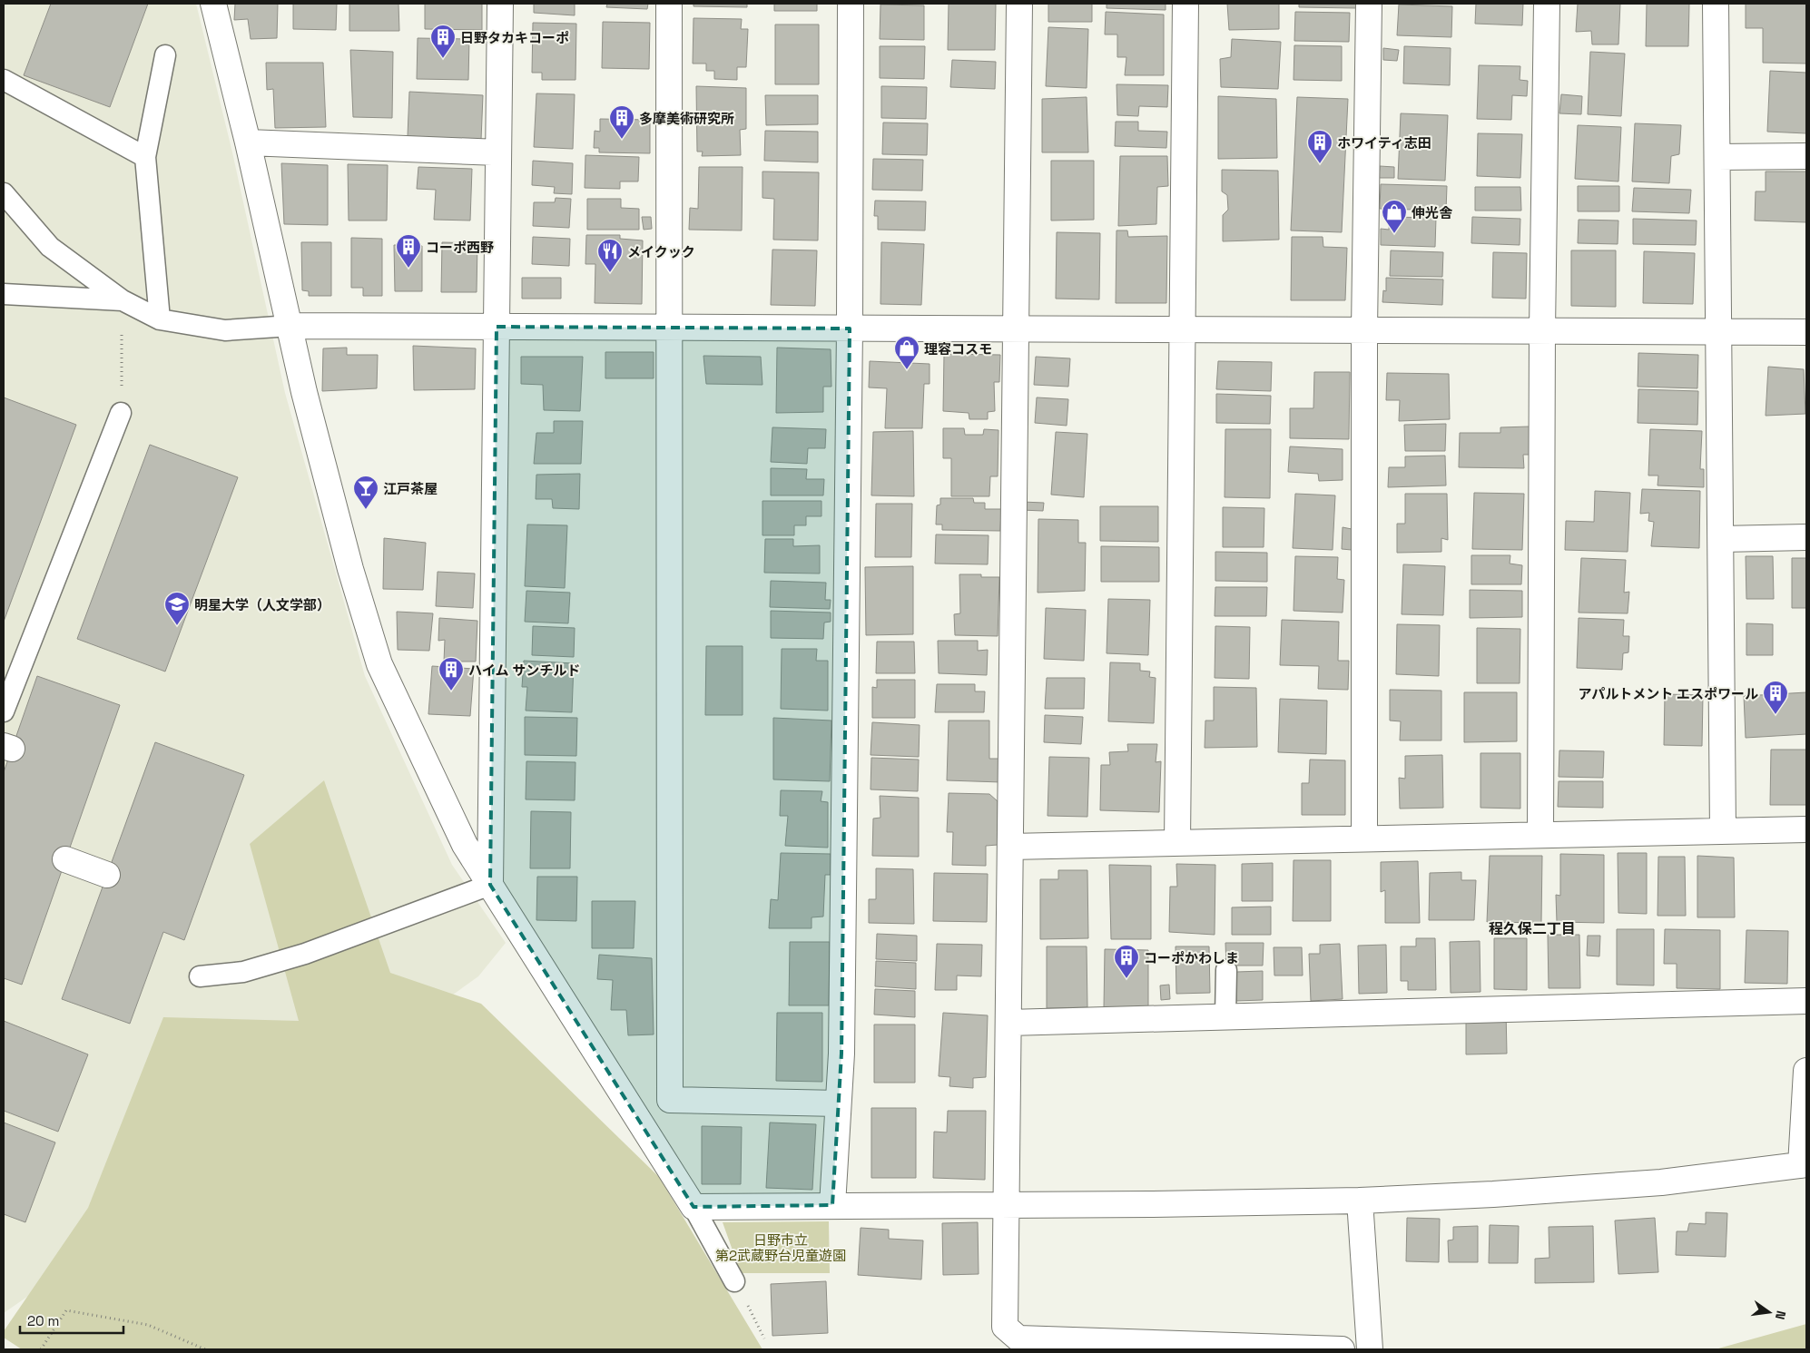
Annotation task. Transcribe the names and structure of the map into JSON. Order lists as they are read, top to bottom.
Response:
{
  "districts": ["程久保二丁目"],
  "parks": ["日野市立 第2武蔵野台児童遊園"],
  "places": {
    "building": [
      "日野タカキコーポ",
      "多摩美術研究所",
      "ホワイティ志田",
      "コーポ西野",
      "ハイム サンチルド",
      "アパルトメント エスポワール",
      "コーポかわしま"
    ],
    "shop": ["伸光舎", "理容コスモ"],
    "restaurant": ["メイクック"],
    "bar": ["江戸茶屋"],
    "school or university": ["明星大学（人文学部）"]
  },
  "scale_bar": "20 m",
  "north": "right"
}
